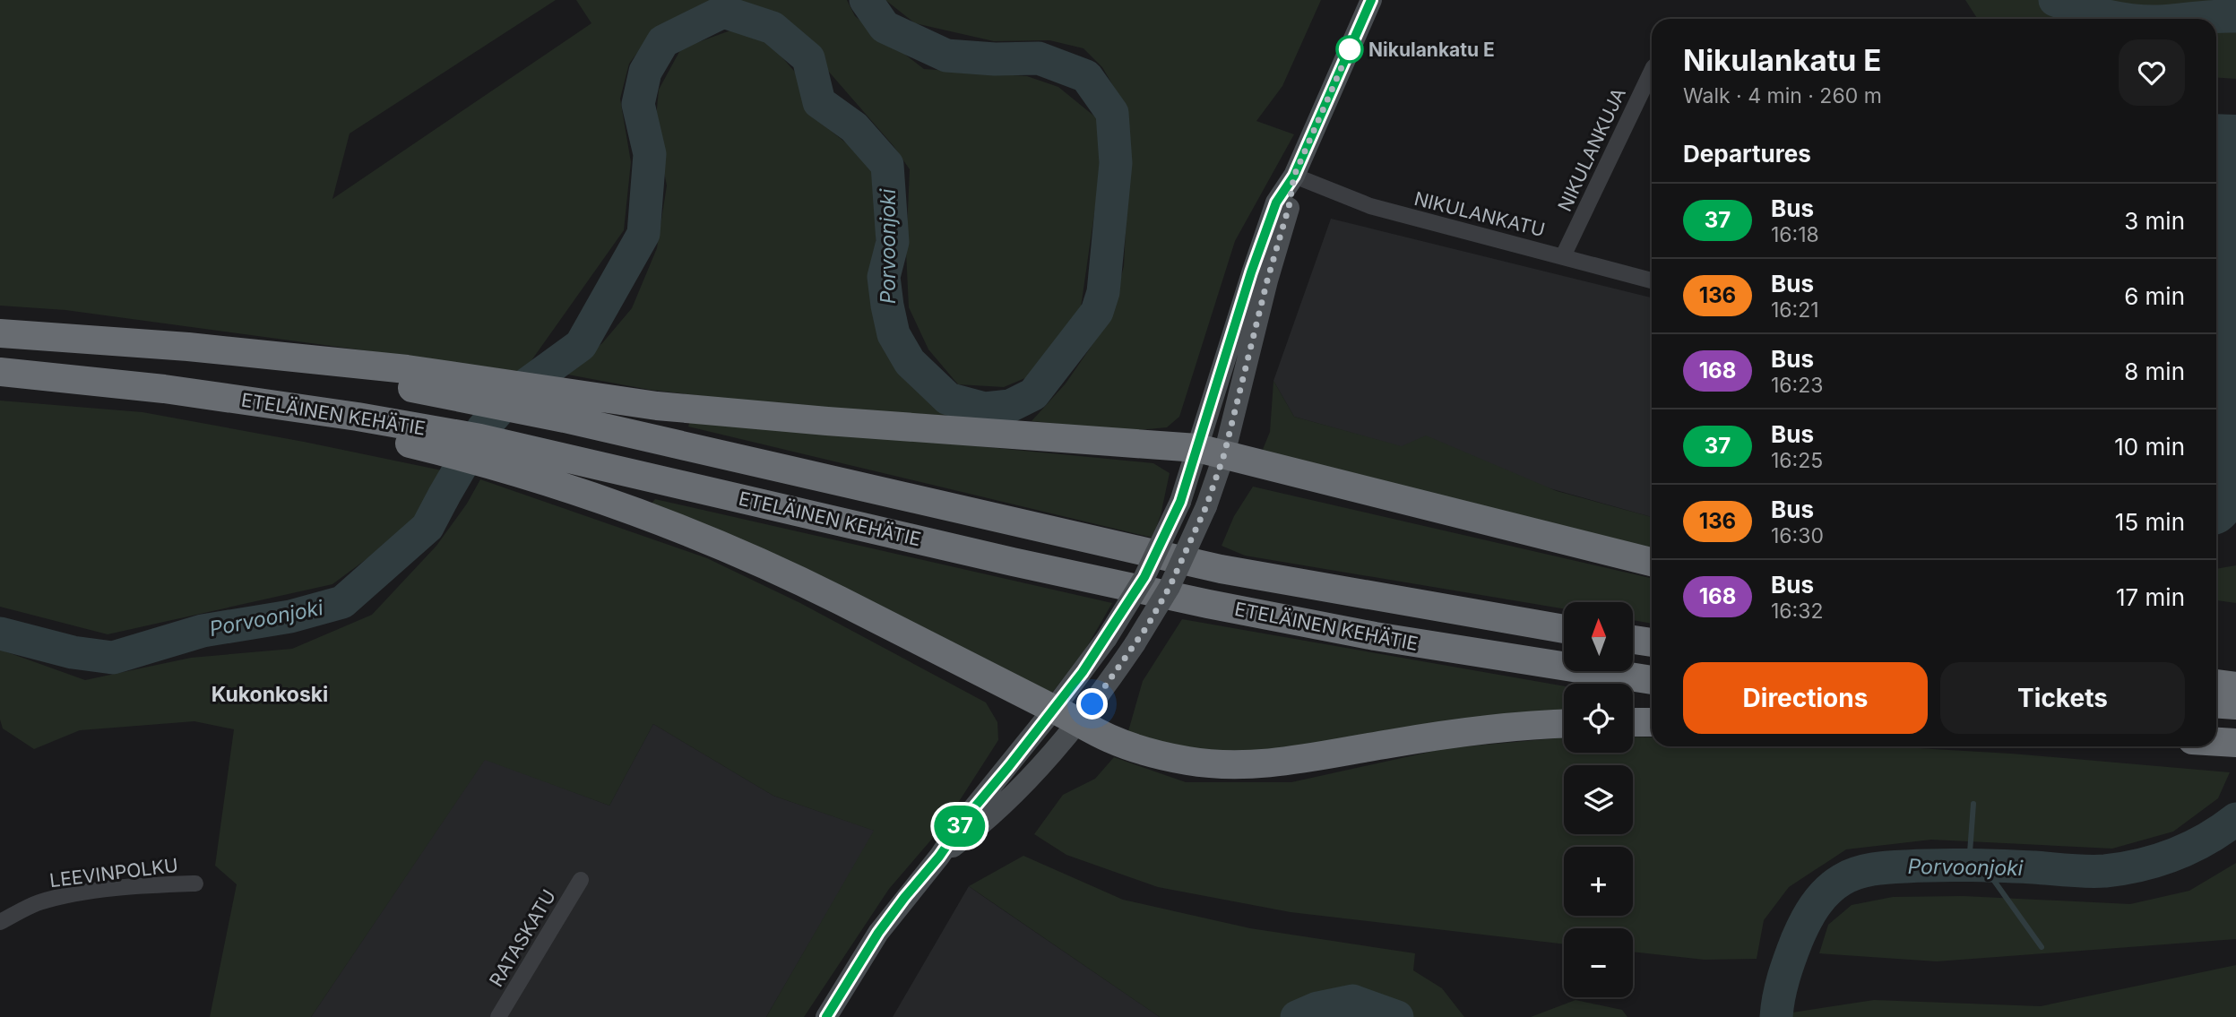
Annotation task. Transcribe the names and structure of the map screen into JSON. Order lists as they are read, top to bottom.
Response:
{
  "streets": {
    "highway": ["ETELÄINEN KEHÄTIE"],
    "street": [
      "NIKULANKUJA",
      "NIKULANKATU",
      "LEEVINPOLKU",
      "RATASKATU"
    ]
  },
  "crossings": [
    ["NIKULANKUJA", "NIKULANKATU"]
  ],
  "districts": ["Kukonkoski"],
  "water": ["Porvoonjoki"],
  "places": ["Nikulankatu E"],
  "lines": ["bus line 37"],
  "north": "top",
  "page": {
    "on_map": "37",
    "heading": [
      ["Nikulankatu E", "Walk · 4 min · 260 m"],
      "Departures"
    ],
    "list": [
      {
        "mark": "37",
        "name": "Bus",
        "note": "16:18",
        "value": "3 min"
      },
      {
        "mark": "136",
        "name": "Bus",
        "note": "16:21",
        "value": "6 min"
      },
      {
        "mark": "168",
        "name": "Bus",
        "note": "16:23",
        "value": "8 min"
      },
      {
        "mark": "37",
        "name": "Bus",
        "note": "16:25",
        "value": "10 min"
      },
      {
        "mark": "136",
        "name": "Bus",
        "note": "16:30",
        "value": "15 min"
      },
      {
        "mark": "168",
        "name": "Bus",
        "note": "16:32",
        "value": "17 min"
      }
    ],
    "map_buttons": ["+", "−"],
    "buttons": ["Directions", "Tickets"]
  }
}
